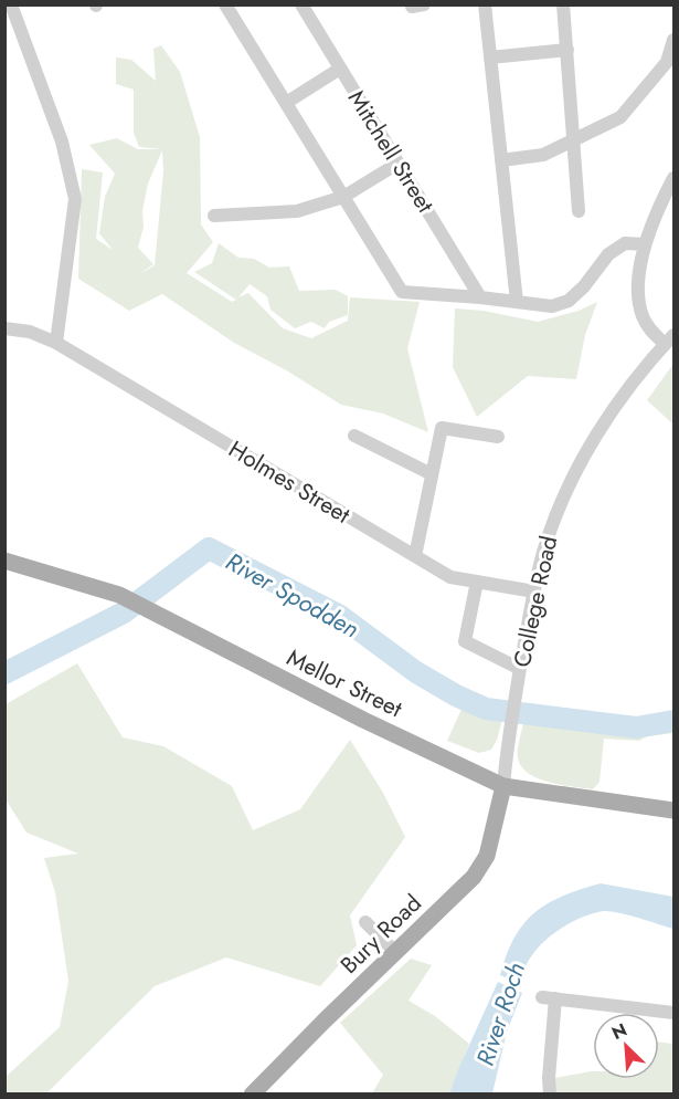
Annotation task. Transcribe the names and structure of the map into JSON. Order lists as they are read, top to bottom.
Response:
{
  "streets": {
    "main road": ["Mellor Street", "Bury Road"],
    "street": ["Mitchell Street", "Holmes Street", "College Road"]
  },
  "crossings": [
    ["Holmes Street", "College Road"],
    ["College Road", "Mellor Street"],
    ["College Road", "Bury Road"],
    ["Mellor Street", "Bury Road"]
  ],
  "water": ["River Spodden", "River Roch"],
  "north": "top left"
}
